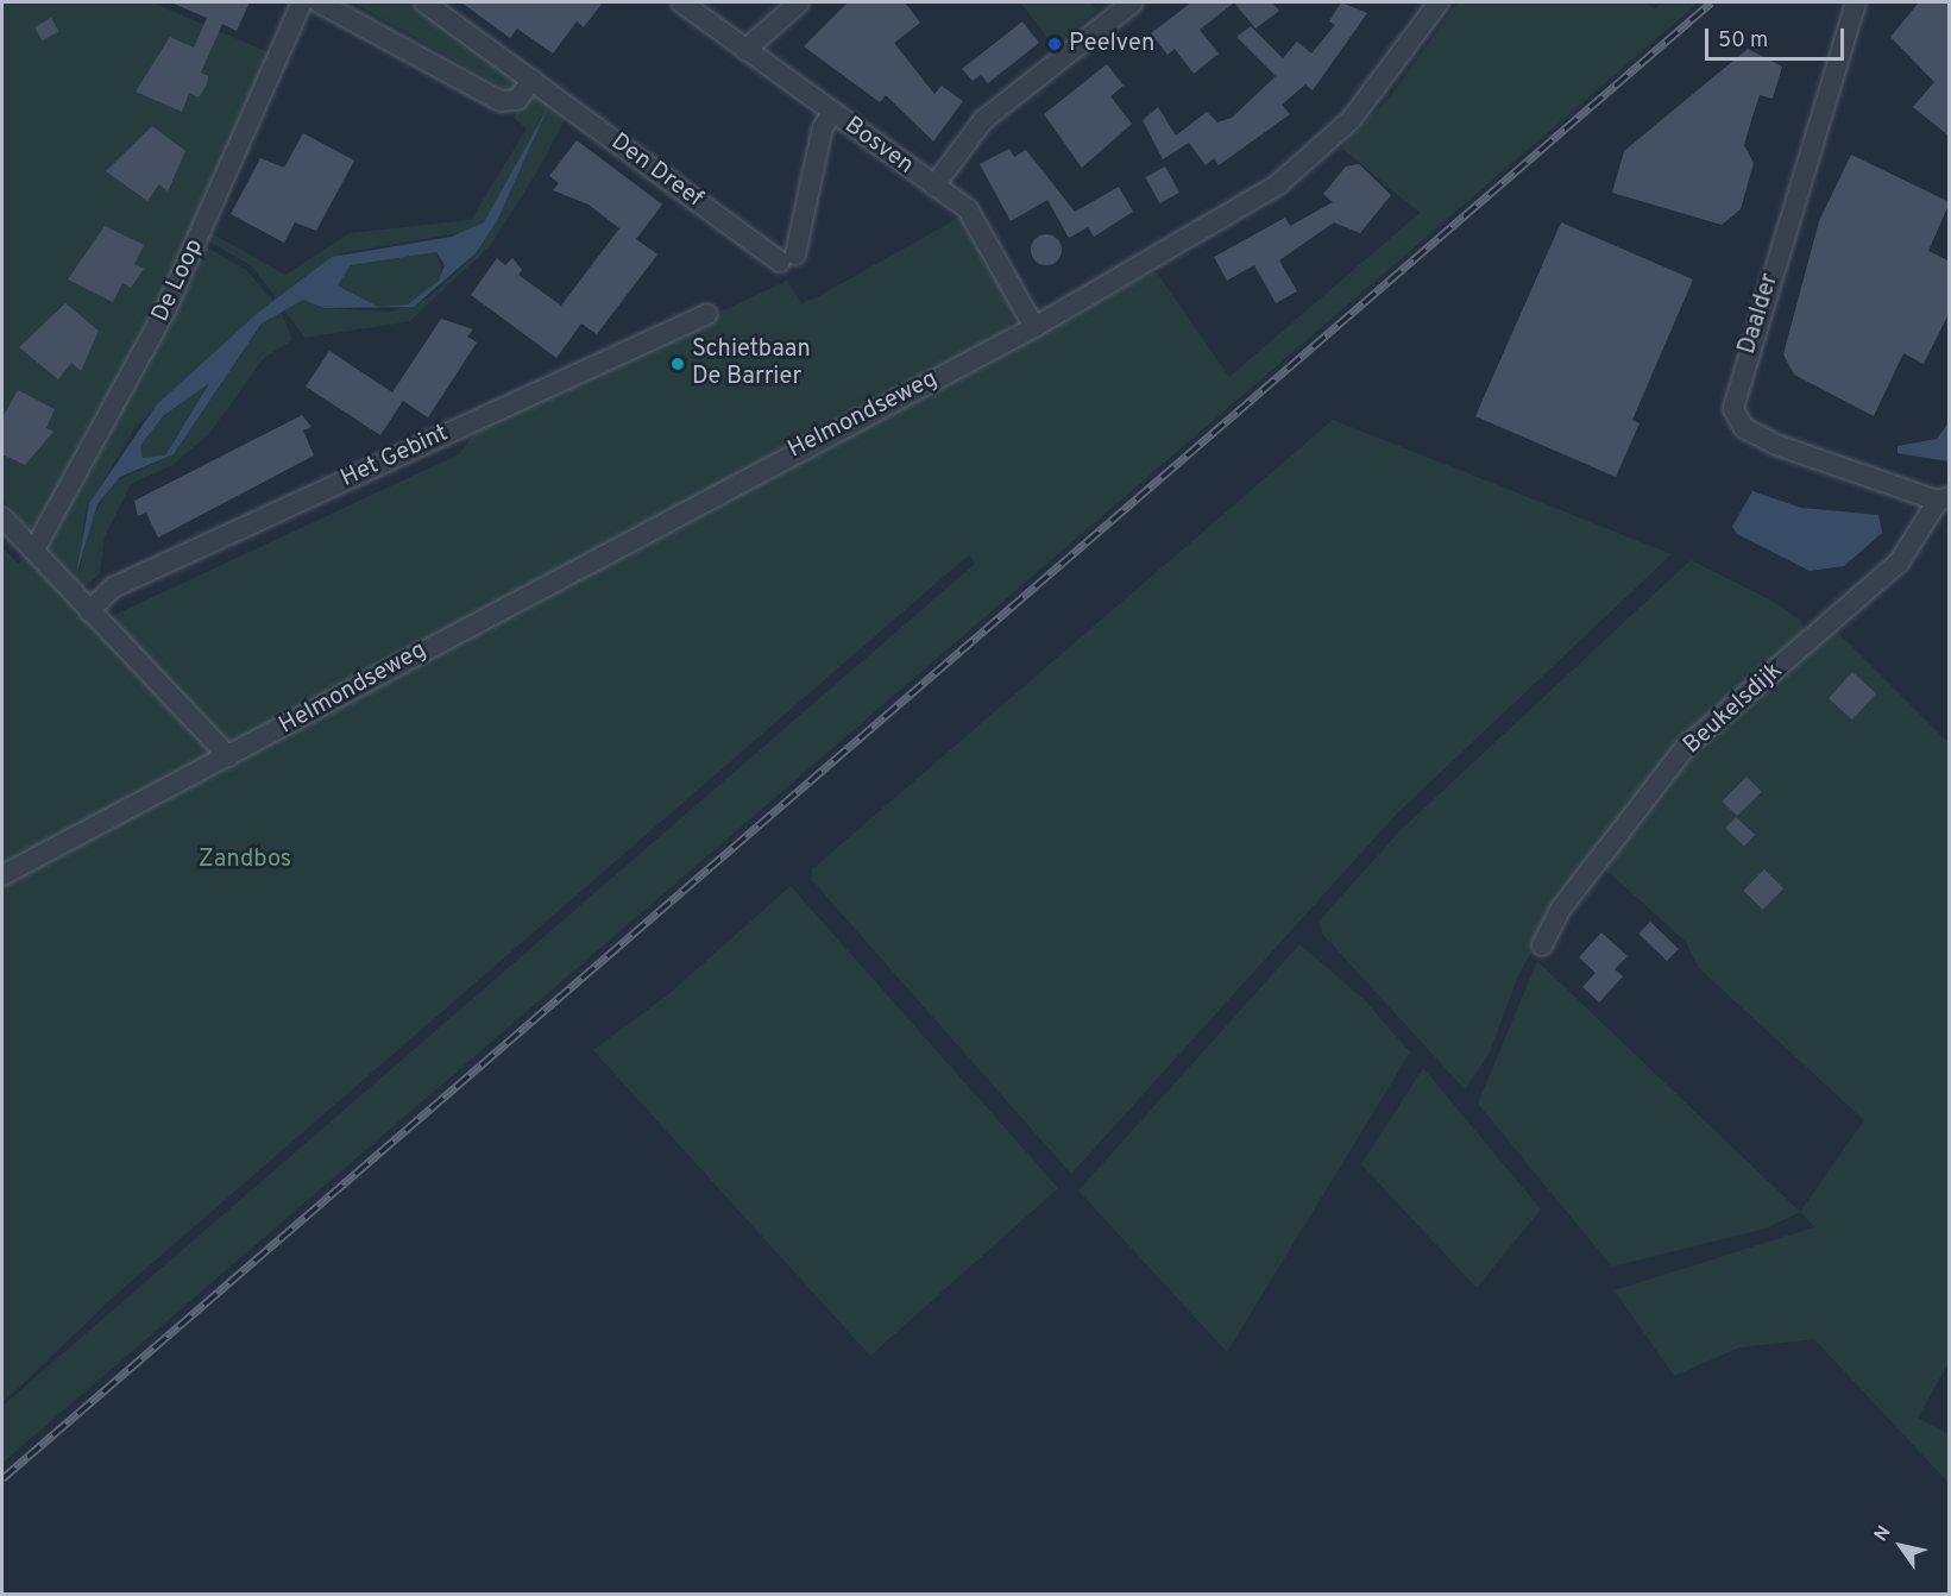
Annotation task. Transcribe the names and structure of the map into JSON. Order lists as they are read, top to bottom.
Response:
{
  "streets": {
    "street": [
      "Bosven",
      "Den Dreef",
      "De Loop",
      "Daalder",
      "Helmondseweg",
      "Het Gebint",
      "Beukelsdijk"
    ]
  },
  "crossings": [
    ["Bosven", "Den Dreef"],
    ["Bosven", "Helmondseweg"],
    ["Daalder", "Beukelsdijk"]
  ],
  "parks": ["Zandbos"],
  "places": ["Peelven", "Schietbaan De Barrier"],
  "scale_bar": "50 m",
  "north": "top left"
}
